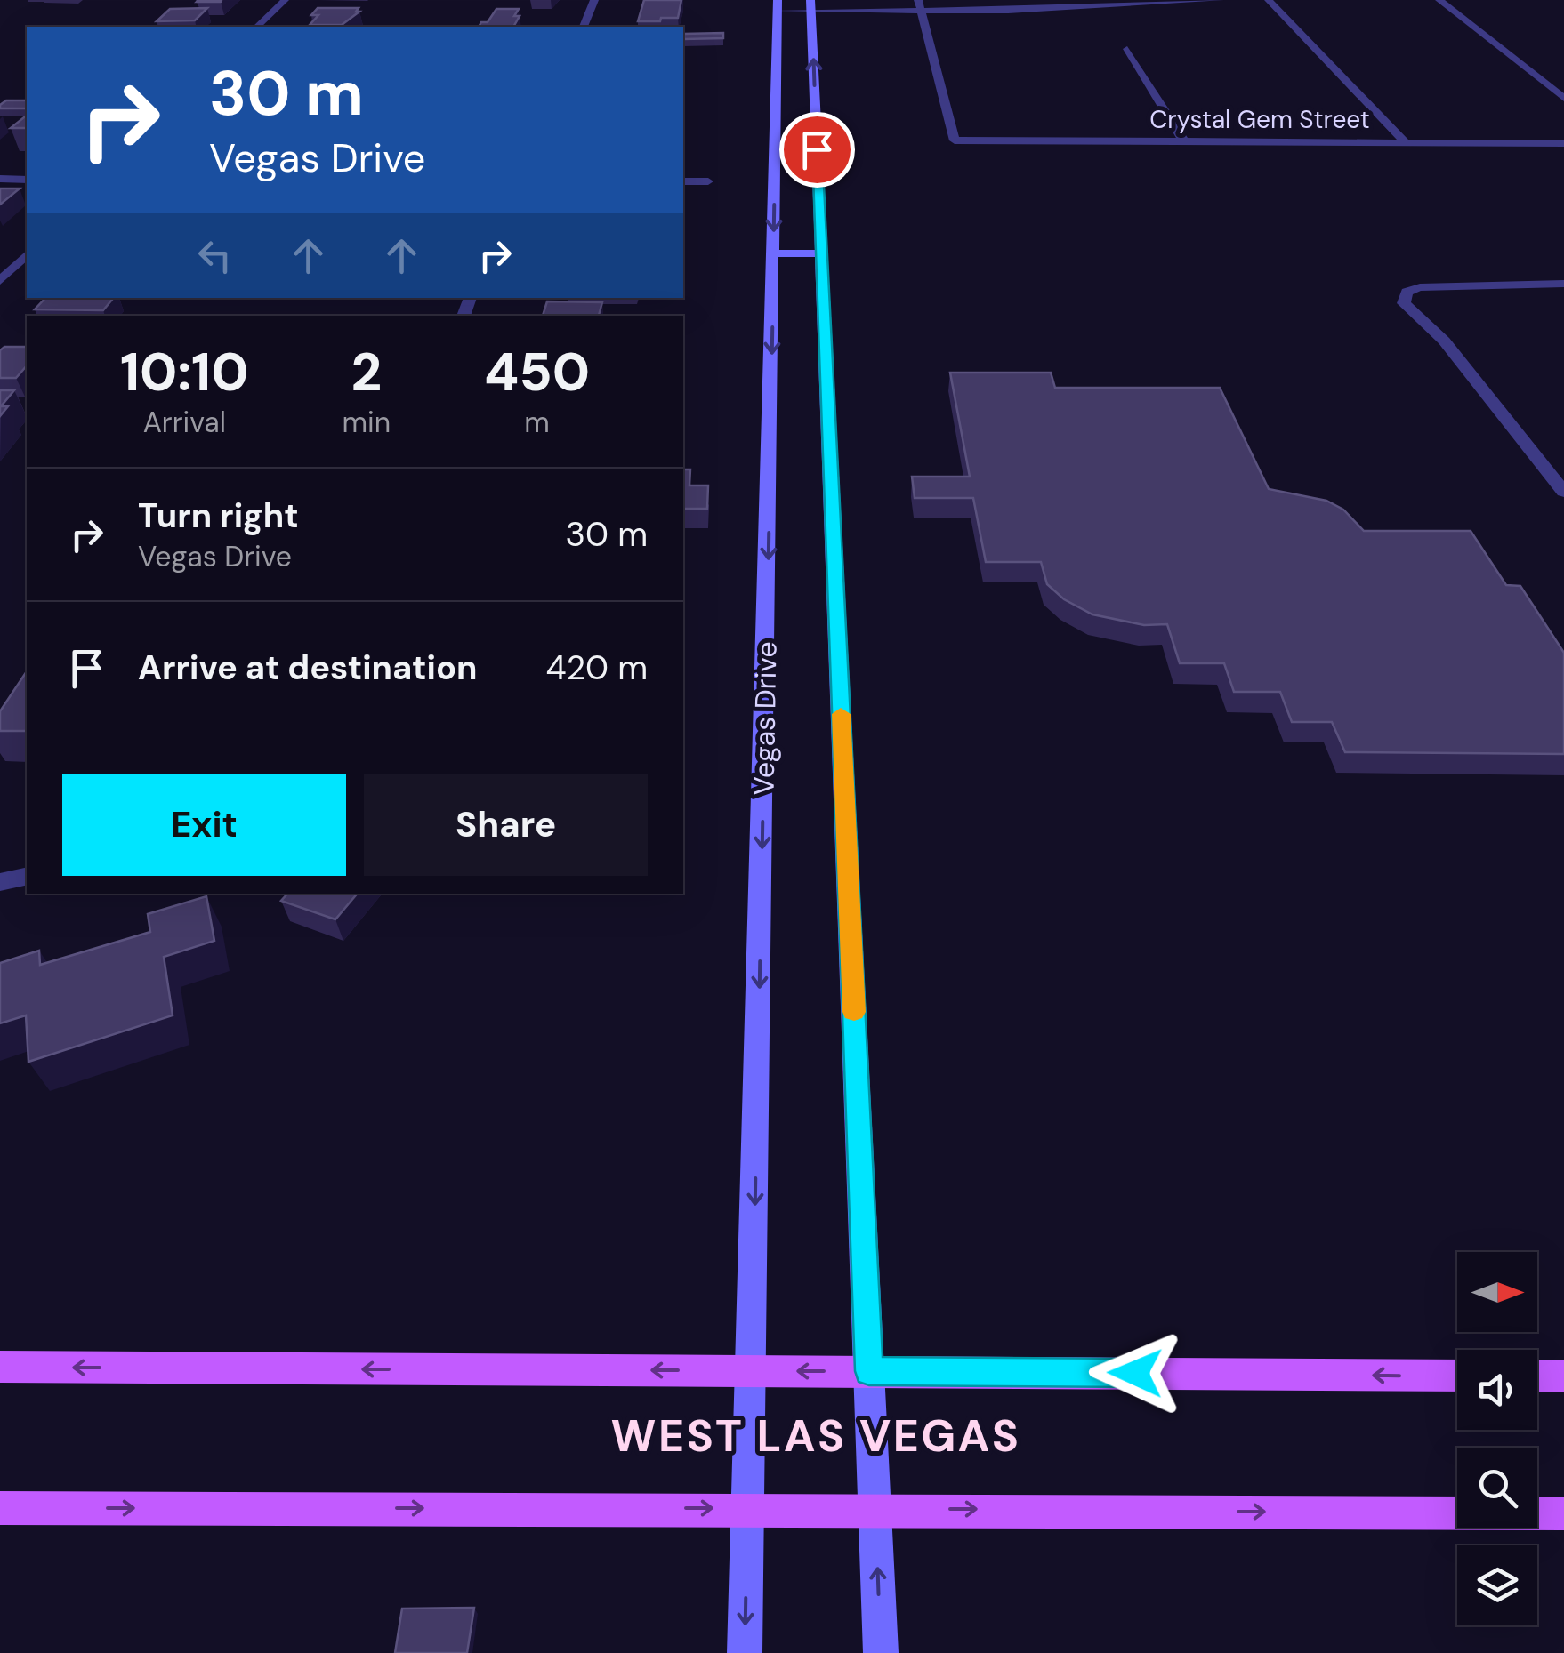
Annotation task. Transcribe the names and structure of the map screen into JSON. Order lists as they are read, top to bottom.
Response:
{
  "streets": {
    "main road": ["Vegas Drive"],
    "street": ["Crystal Gem Street"]
  },
  "districts": ["WEST LAS VEGAS"],
  "north": "right",
  "page": {
    "turn": ["30 m", "Vegas Drive"],
    "eta": [
      "10:10",
      "Arrival",
      "2",
      "min",
      "450",
      "m"
    ],
    "list": [
      {
        "name": "Turn right",
        "note": "Vegas Drive",
        "value": "30 m"
      },
      {
        "name": "Arrive at destination",
        "value": "420 m"
      }
    ],
    "buttons": ["Exit", "Share"]
  }
}
